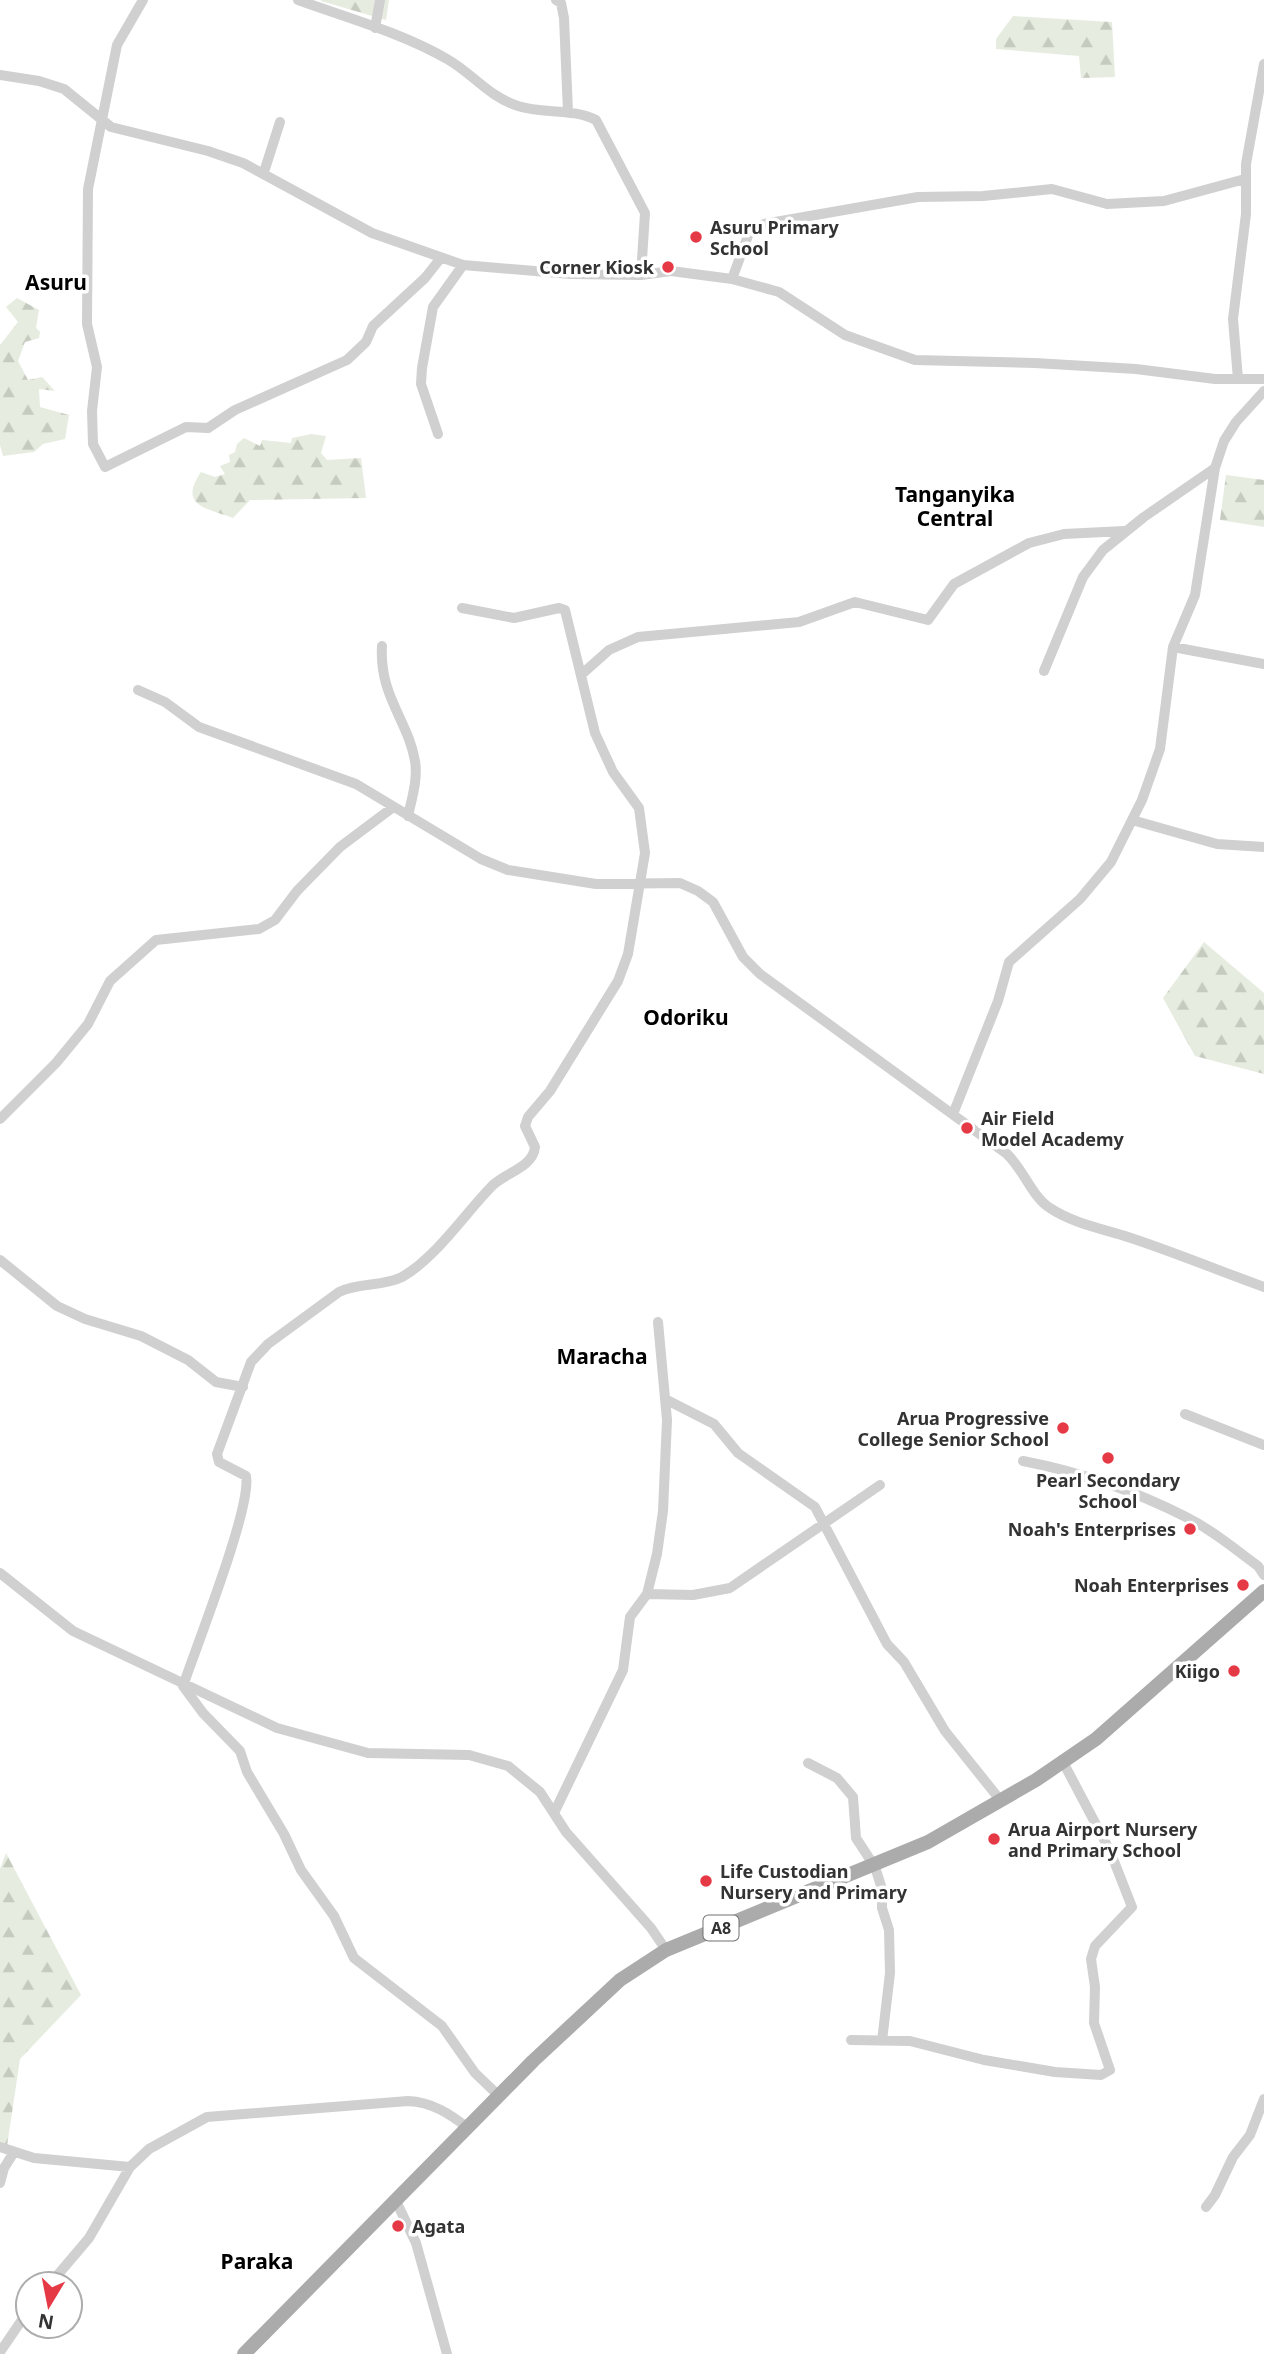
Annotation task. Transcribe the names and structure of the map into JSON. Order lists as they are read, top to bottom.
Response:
{
  "streets": {
    "main road": ["A8"]
  },
  "districts": [
    "Asuru",
    "Tanganyika Central",
    "Odoriku",
    "Maracha",
    "Paraka"
  ],
  "places": [
    "Asuru Primary School",
    "Corner Kiosk",
    "Air Field Model Academy",
    "Arua Progressive College Senior School",
    "Pearl Secondary School",
    "Noah's Enterprises",
    "Noah Enterprises",
    "Kiigo",
    "Arua Airport Nursery and Primary School",
    "Life Custodian Nursery and Primary",
    "Agata"
  ],
  "north": "bottom"
}
